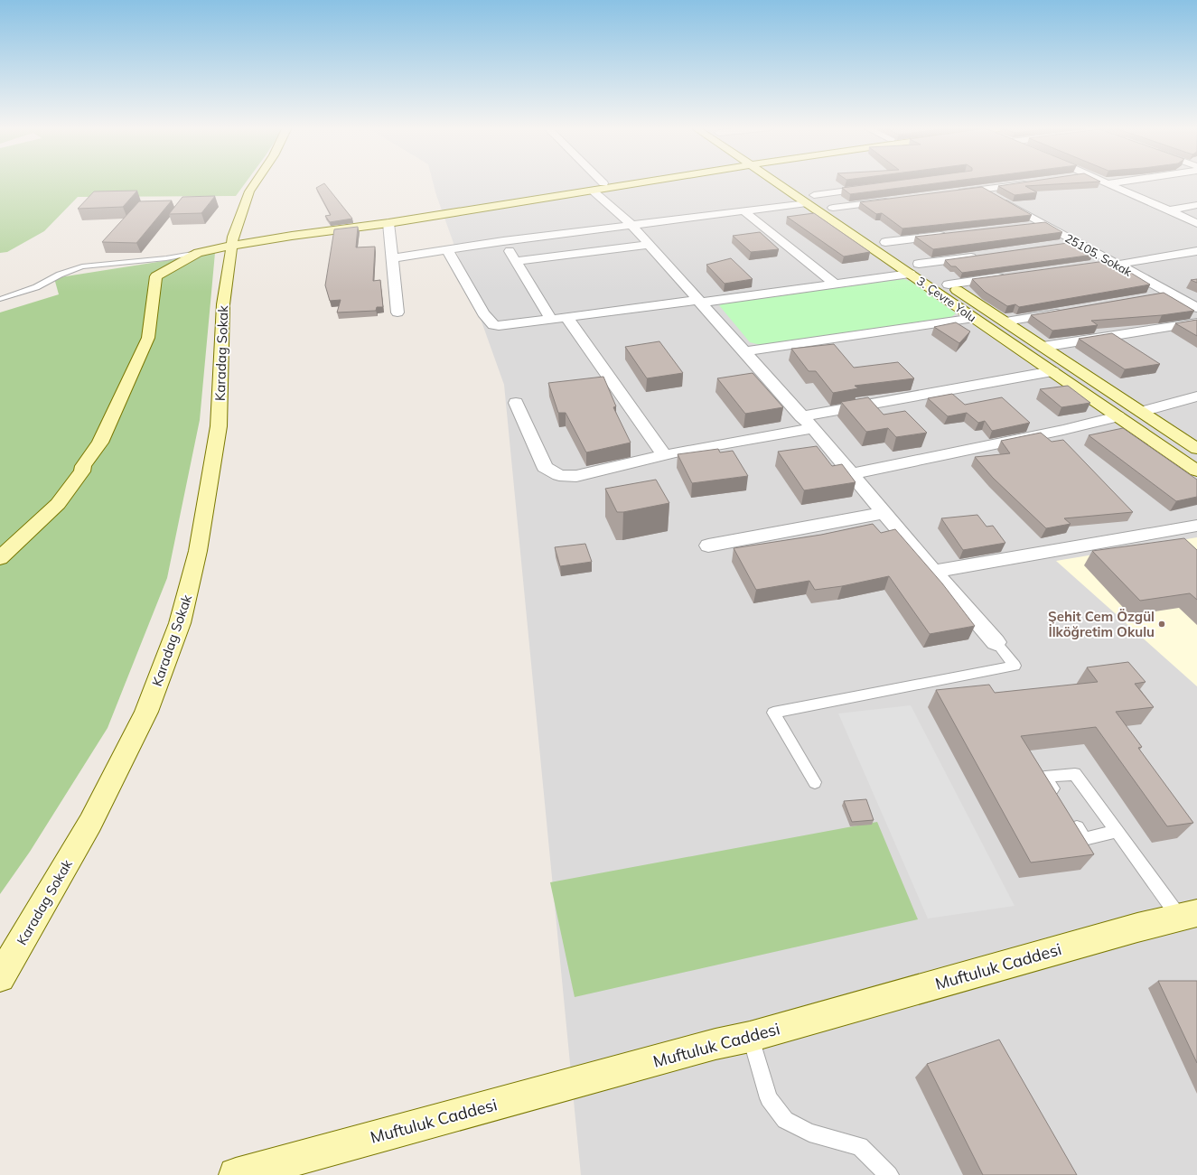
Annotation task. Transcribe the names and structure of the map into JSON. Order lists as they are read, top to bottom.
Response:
{
  "streets": {
    "main road": ["3. Çevre Yolu", "Karadag Sokak", "Muftuluk Caddesi"],
    "street": ["25105. Sokak"]
  },
  "places": ["Şehit Cem Özgül İlköğretim Okulu"]
}
